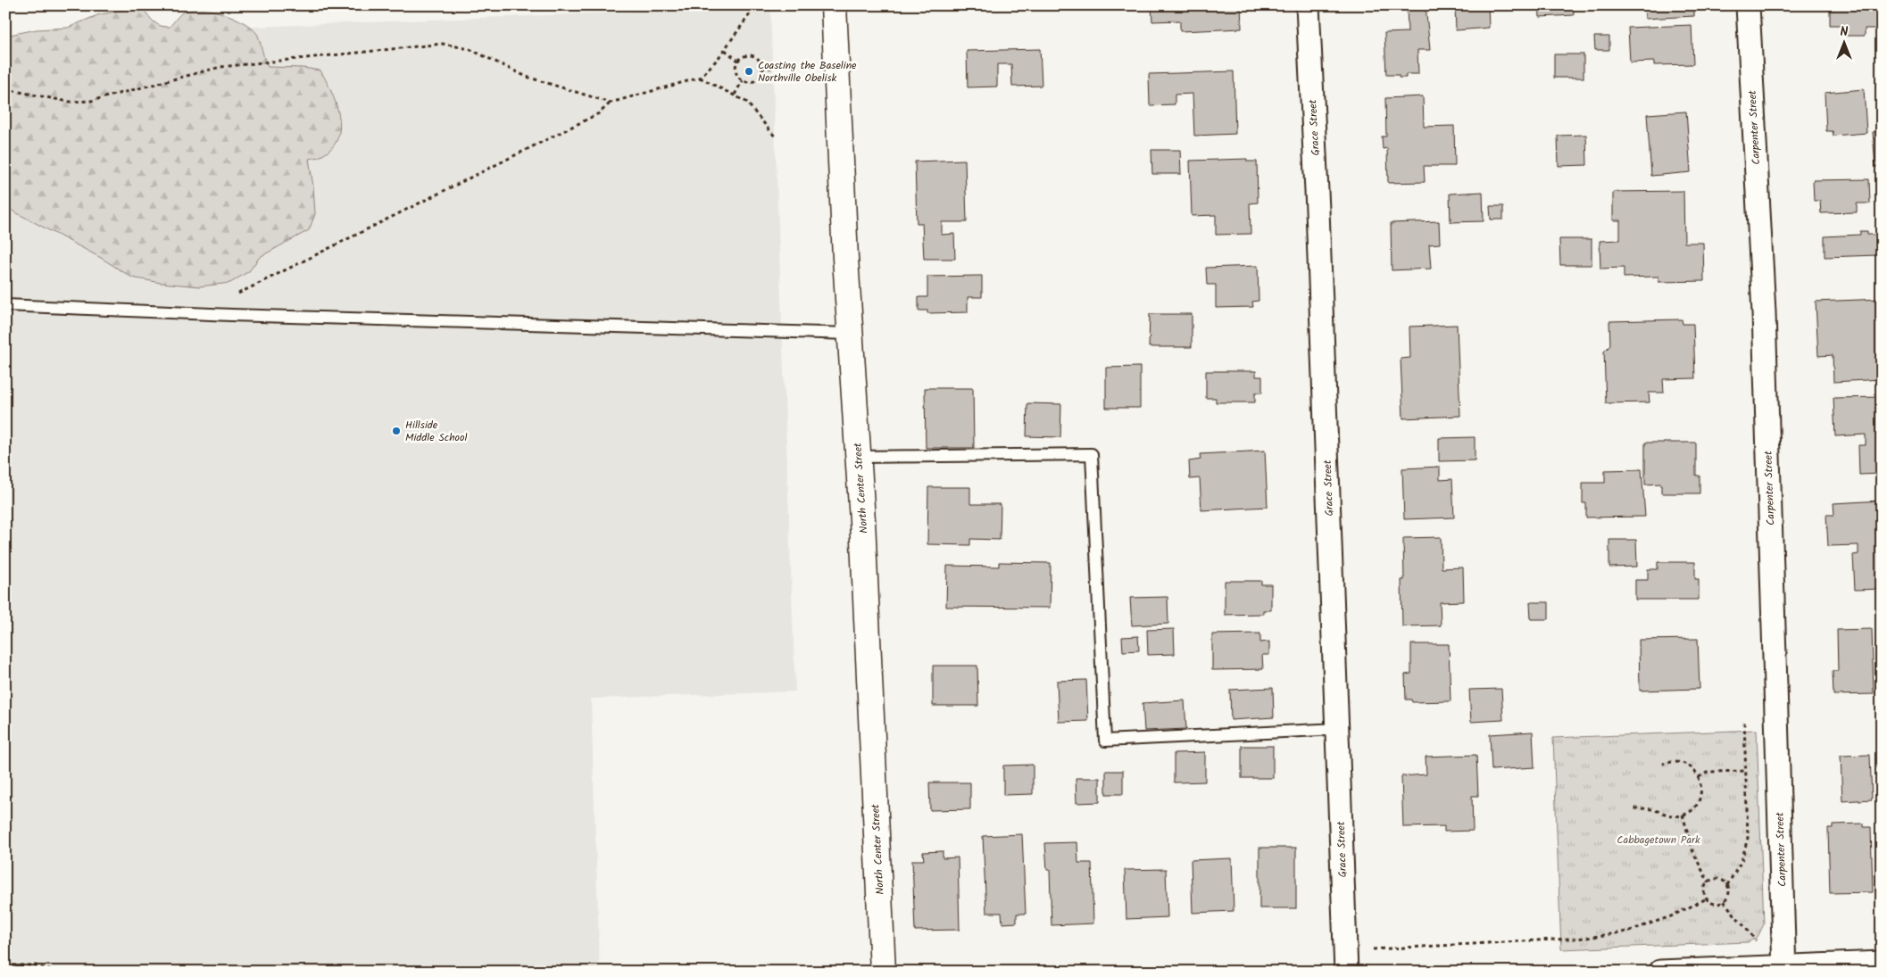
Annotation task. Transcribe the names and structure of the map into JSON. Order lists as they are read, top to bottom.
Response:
{
  "streets": {
    "main road": ["North Center Street"],
    "street": ["Grace Street", "Carpenter Street"]
  },
  "parks": ["Cabbagetown Park"],
  "places": ["Coasting the Baseline Northville Obelisk", "Hillside Middle School"],
  "north": "top"
}
